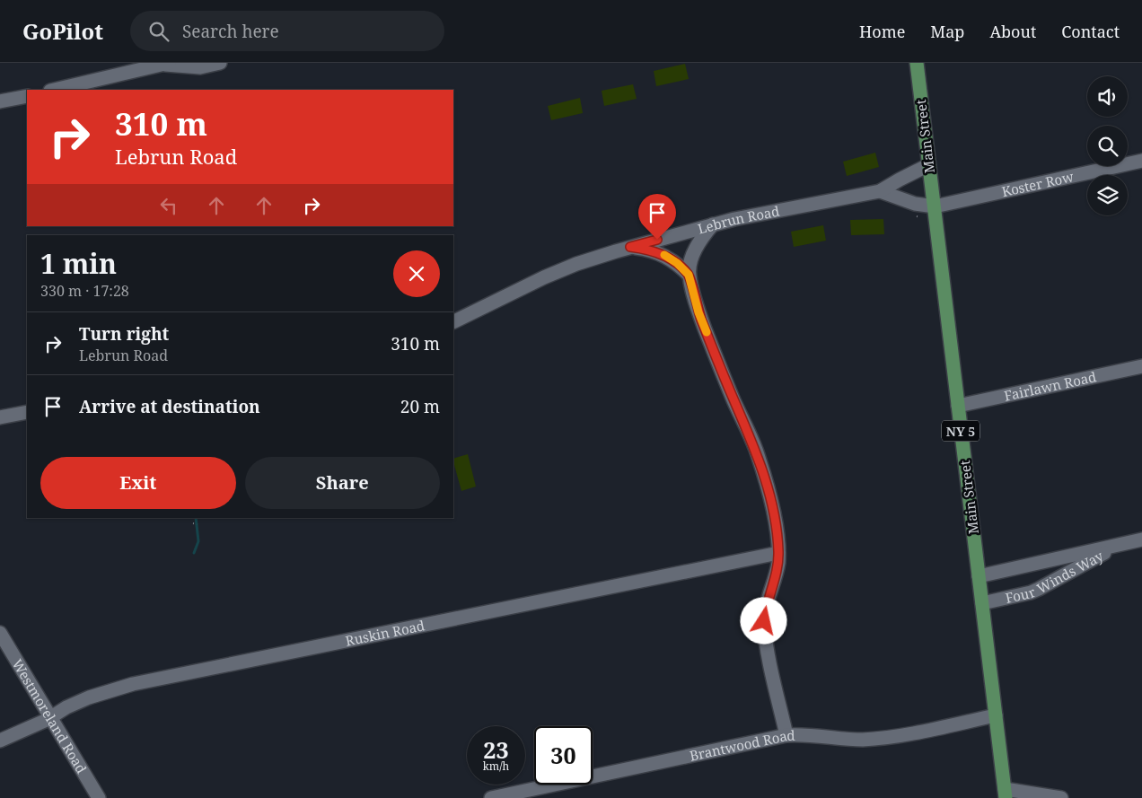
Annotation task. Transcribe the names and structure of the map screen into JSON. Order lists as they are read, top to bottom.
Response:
{
  "streets": {
    "main road": ["Main Street", "NY 5"],
    "street": [
      "Koster Row",
      "Lebrun Road",
      "Fairlawn Road",
      "Four Winds Way",
      "Ruskin Road",
      "Westmoreland Road",
      "Brantwood Road"
    ]
  },
  "crossings": [
    ["Main Street", "Koster Row"],
    ["Main Street", "Lebrun Road"],
    ["Main Street", "Fairlawn Road"],
    ["Main Street", "Four Winds Way"],
    ["Main Street", "Brantwood Road"],
    ["Ruskin Road", "Westmoreland Road"]
  ],
  "page": {
    "header": "GoPilot",
    "search": "Search here",
    "nav": [
      "Home",
      "Map",
      "About",
      "Contact"
    ],
    "turn": ["310 m", "Lebrun Road"],
    "heading": ["1 min", "330 m · 17:28"],
    "list": [
      {
        "name": "Turn right",
        "note": "Lebrun Road",
        "value": "310 m"
      },
      {
        "name": "Arrive at destination",
        "value": "20 m"
      }
    ],
    "buttons": ["Exit", "Share"],
    "speed": "23 km/h",
    "limit": "30"
  }
}
